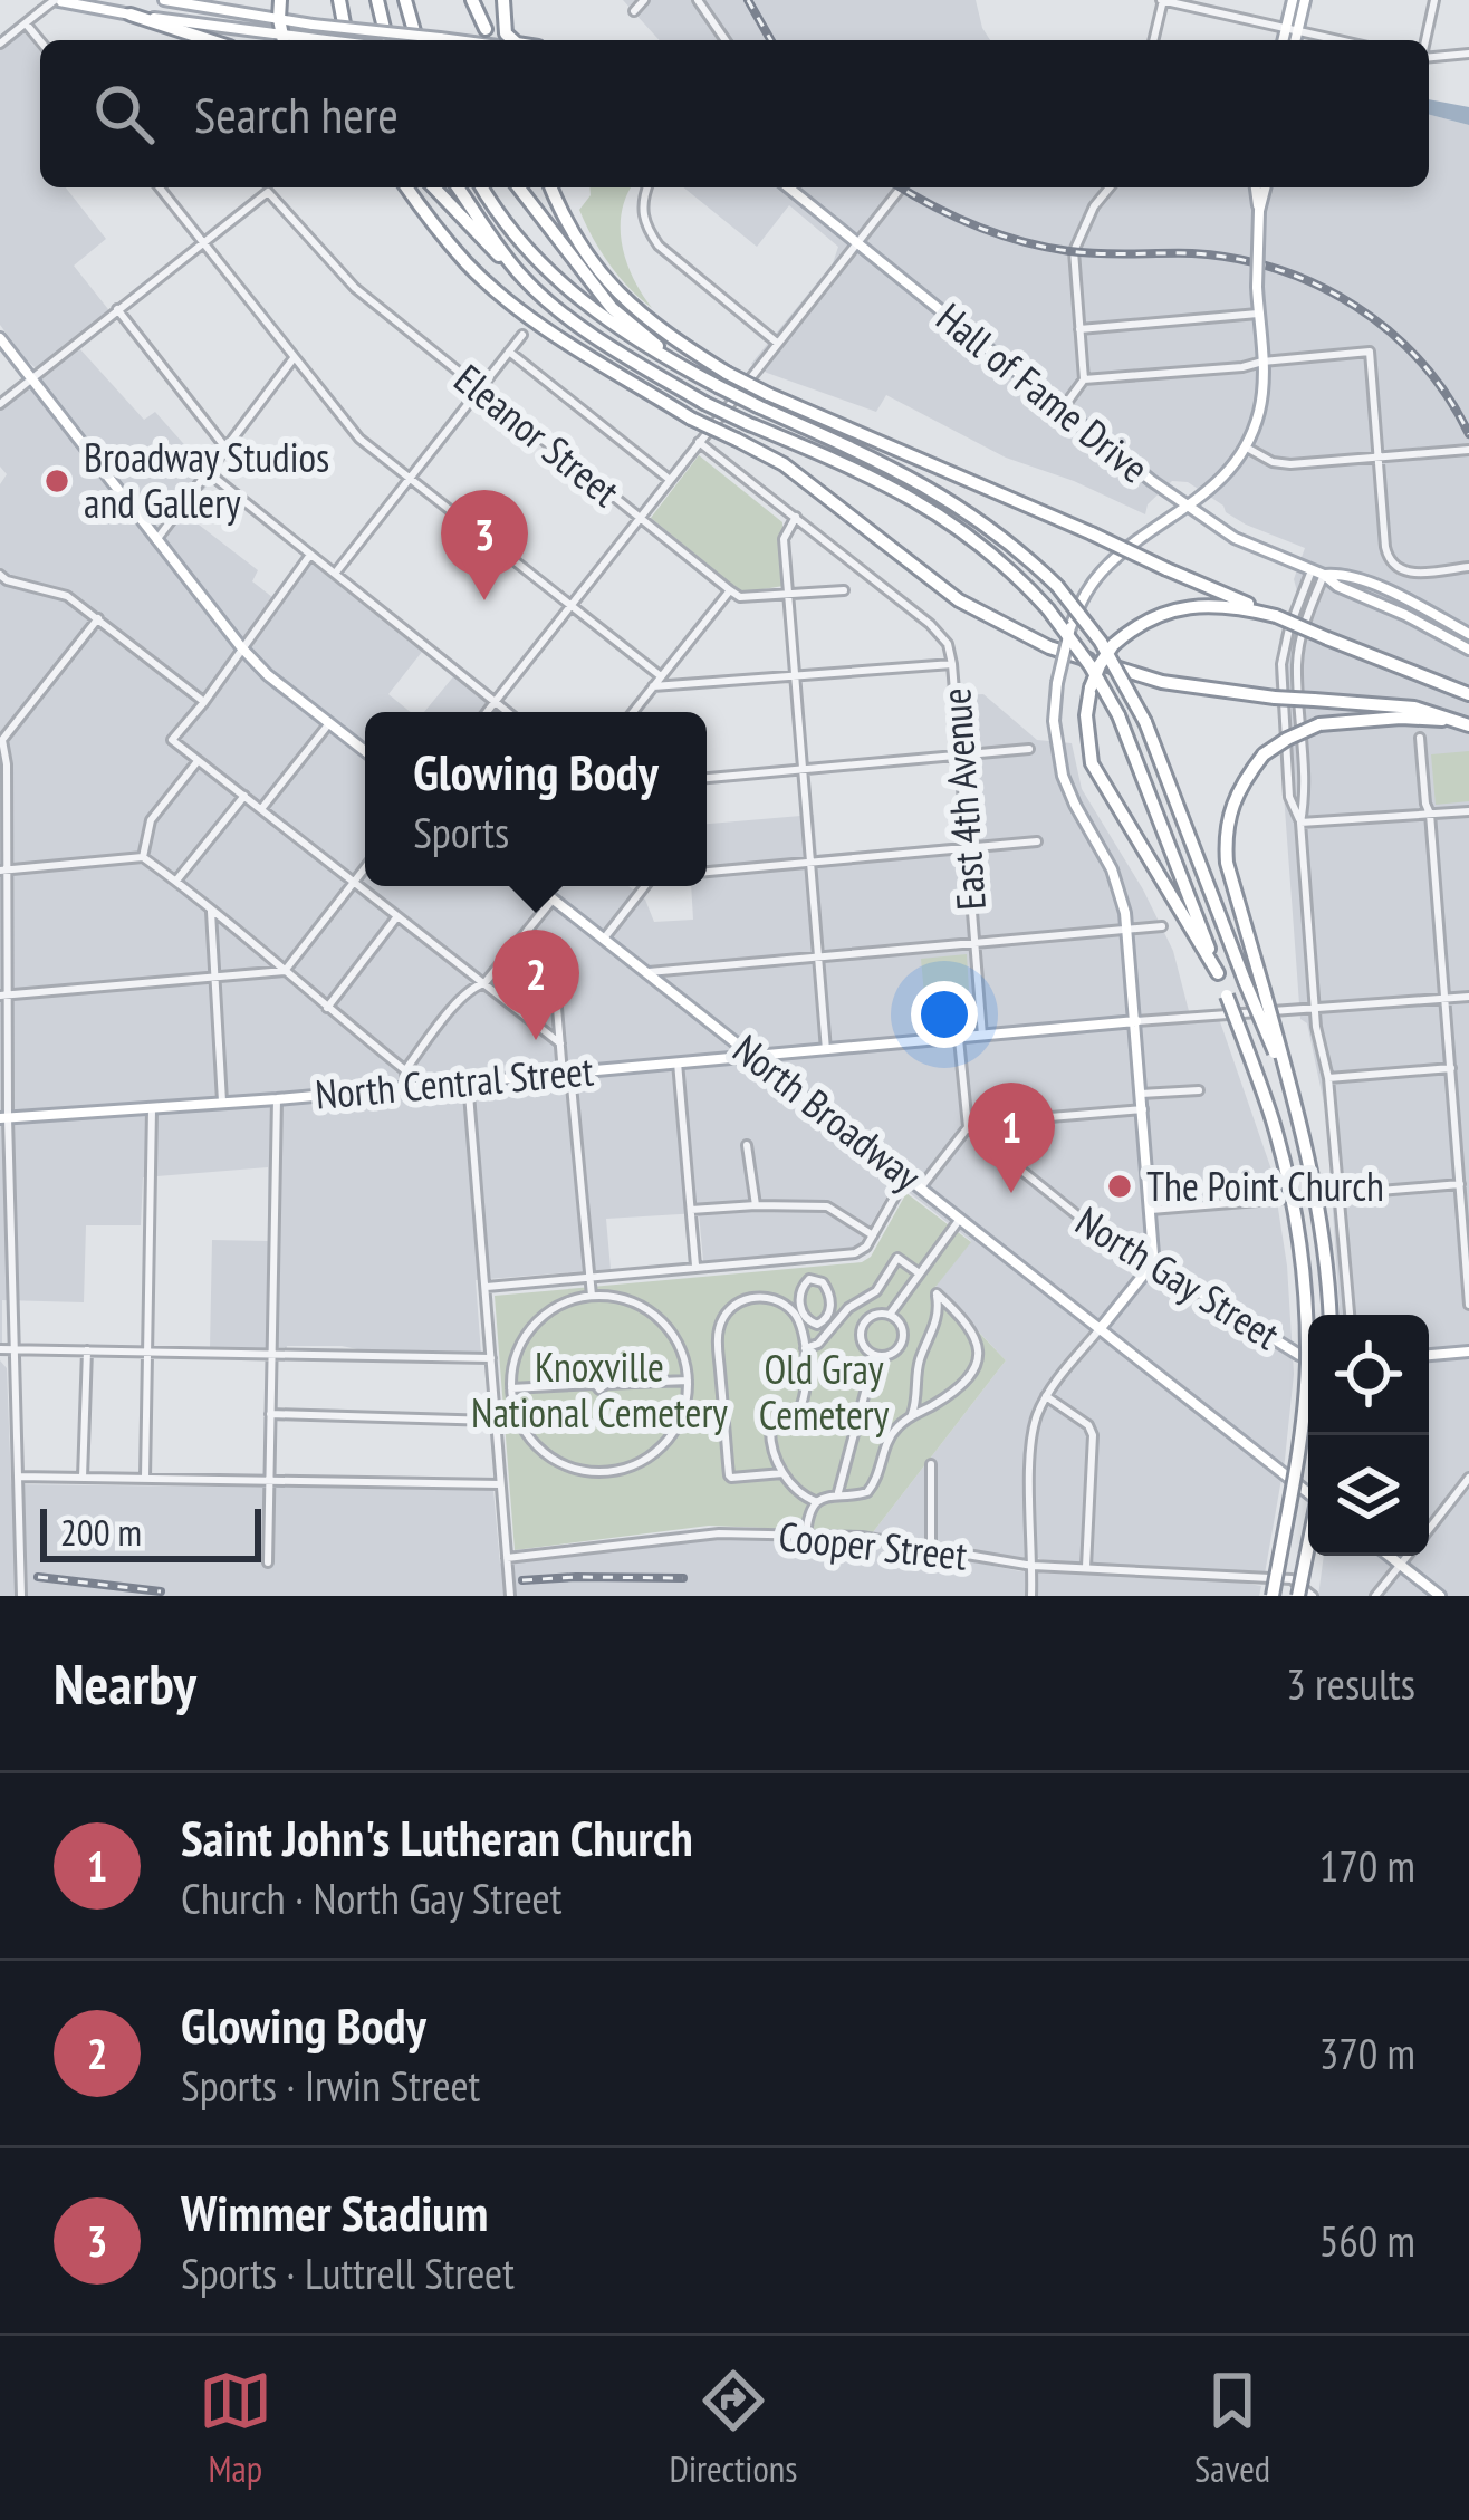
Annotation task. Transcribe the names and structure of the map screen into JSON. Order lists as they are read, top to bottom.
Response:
{
  "streets": {
    "main road": [
      "Hall of Fame Drive",
      "North Central Street",
      "North Broadway",
      "North Gay Street"
    ],
    "street": ["Eleanor Street", "East 4th Avenue", "Cooper Street"]
  },
  "crossings": [
    ["East 4th Avenue", "North Central Street"],
    ["North Central Street", "North Broadway"]
  ],
  "parks": ["Knoxville National Cemetery", "Old Gray Cemetery"],
  "places": ["Broadway Studios and Gallery", "The Point Church"],
  "scale_bar": "200 m",
  "page": {
    "search": "Search here",
    "pins": ["3", "2", "1"],
    "popup": ["Glowing Body", "Sports"],
    "scale": "200 m",
    "heading": ["Nearby", "3 results"],
    "list": [
      {
        "mark": "1",
        "name": "Saint John's Lutheran Church",
        "note": "Church · North Gay Street",
        "value": "170 m"
      },
      {
        "mark": "2",
        "name": "Glowing Body",
        "note": "Sports · Irwin Street",
        "value": "370 m"
      },
      {
        "mark": "3",
        "name": "Wimmer Stadium",
        "note": "Sports · Luttrell Street",
        "value": "560 m"
      }
    ],
    "nav": ["Map", "Directions", "Saved"]
  }
}
